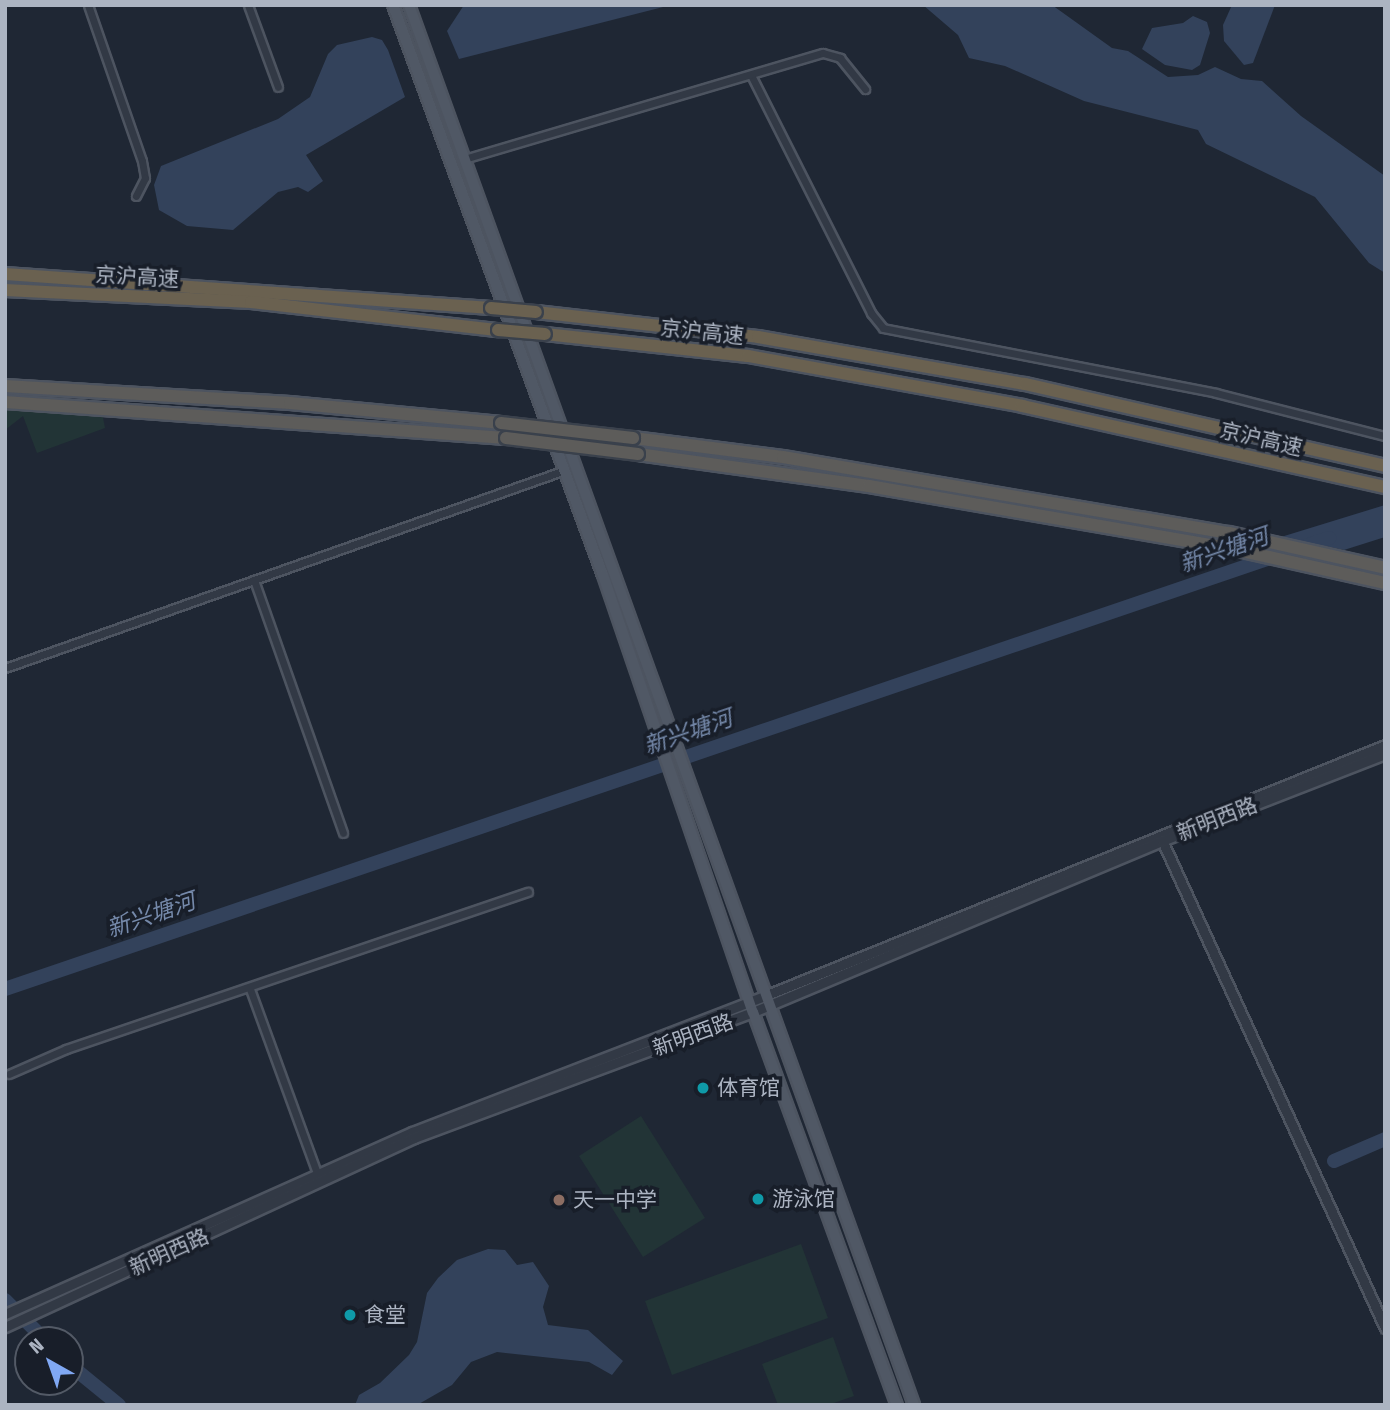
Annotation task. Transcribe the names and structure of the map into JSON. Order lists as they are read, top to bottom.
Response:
{
  "streets": {
    "highway": ["京沪高速"],
    "street": ["新明西路"]
  },
  "water": ["新兴塘河"],
  "places": [
    "体育馆",
    "游泳馆",
    "天一中学",
    "食堂"
  ],
  "north": "top left"
}
